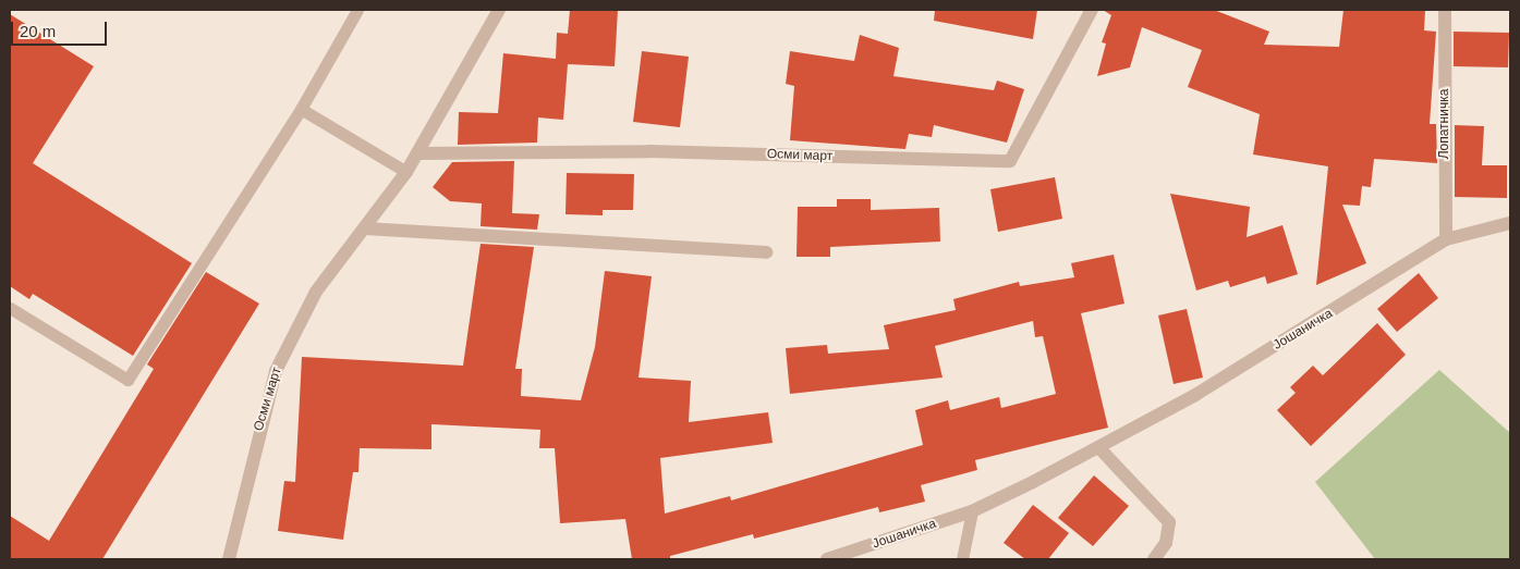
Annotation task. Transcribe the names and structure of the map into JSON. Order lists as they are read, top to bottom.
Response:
{
  "streets": {
    "street": ["Лопатничка", "Осми март", "Јошаничка"]
  },
  "crossings": [
    ["Лопатничка", "Јошаничка"]
  ],
  "scale_bar": "20 m"
}
